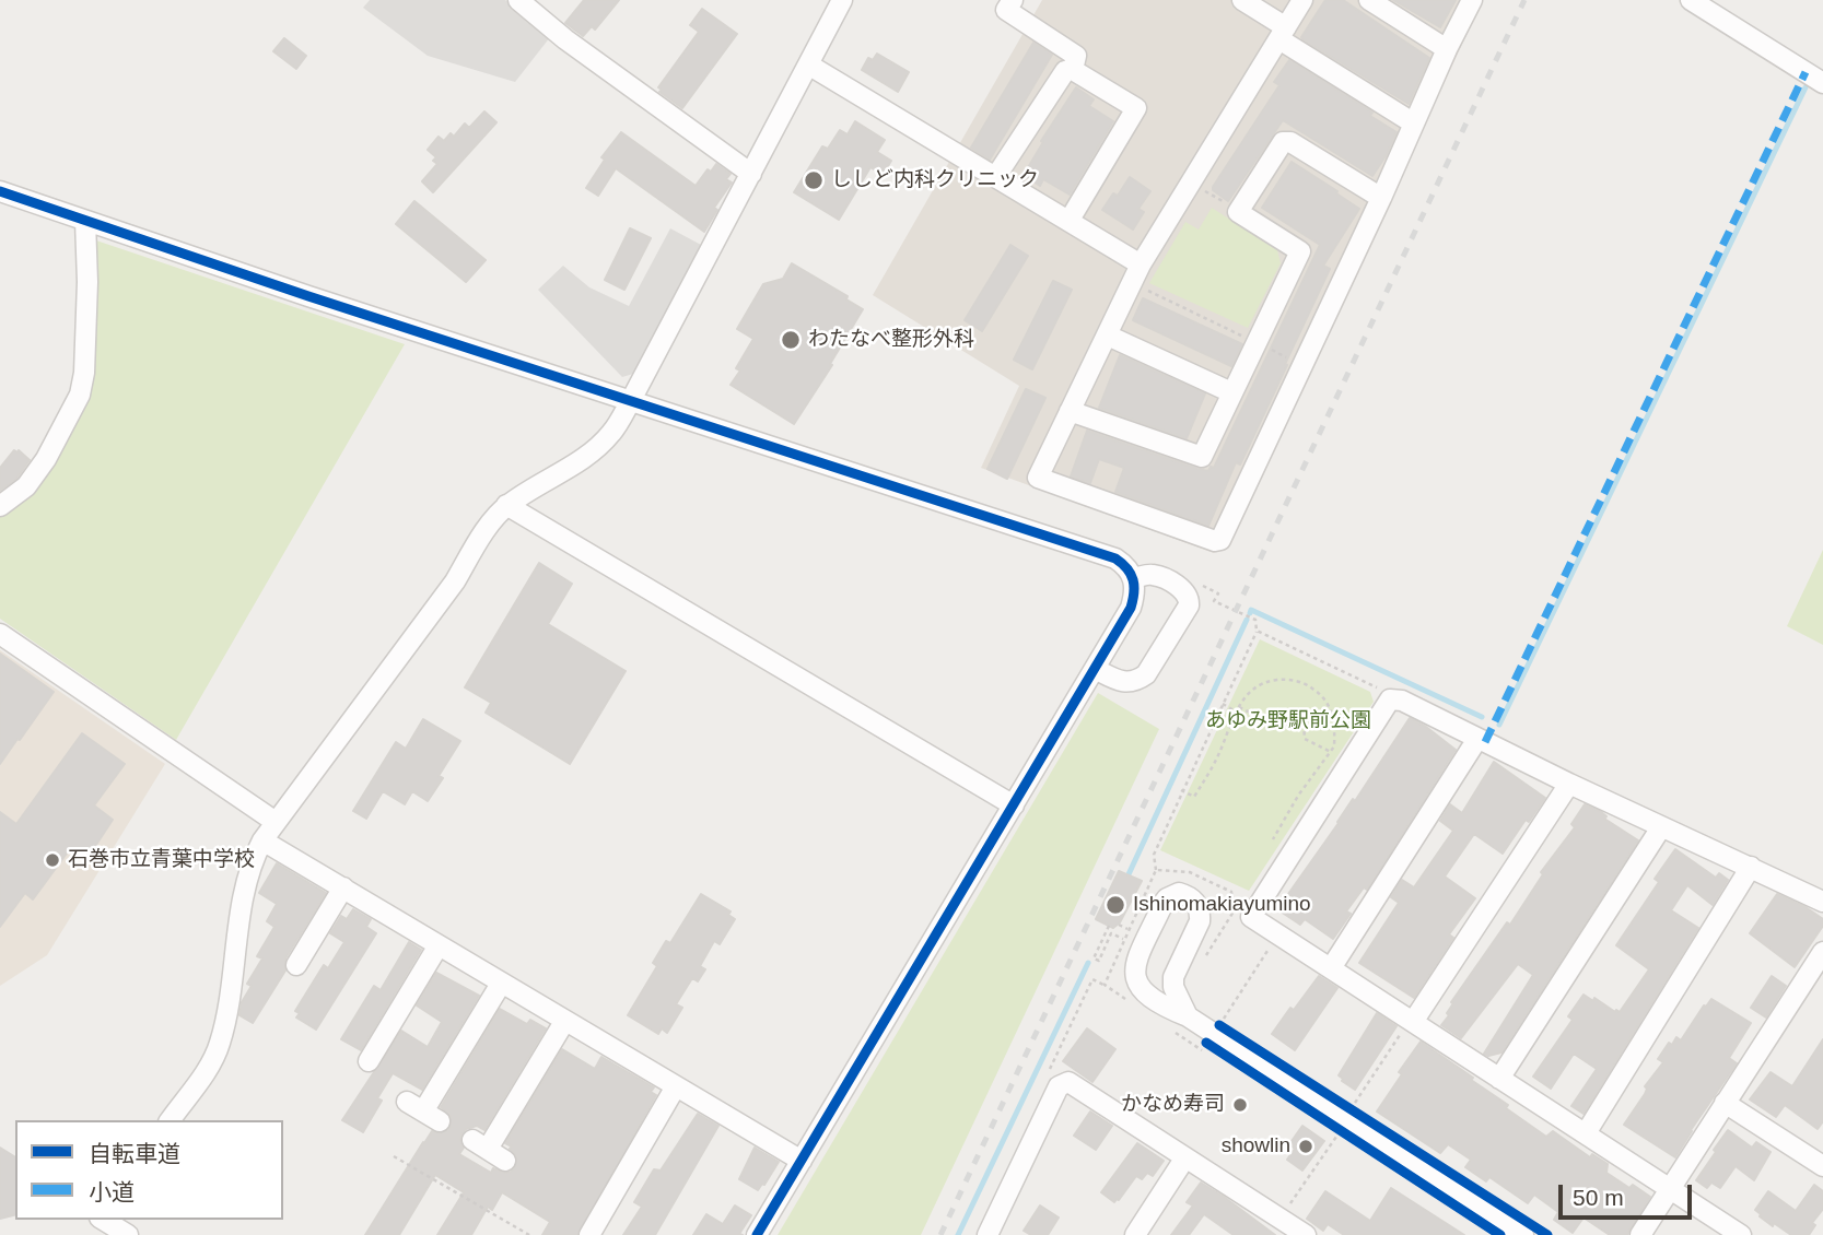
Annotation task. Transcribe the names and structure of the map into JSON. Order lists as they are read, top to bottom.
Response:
{
  "parks": ["あゆみ野駅前公園"],
  "places": [
    "ししど内科クリニック",
    "わたなべ整形外科",
    "石巻市立青葉中学校",
    "Ishinomakiayumino",
    "かなめ寿司",
    "showlin"
  ],
  "legend": ["自転車道", "小道"],
  "scale_bar": "50 m"
}
